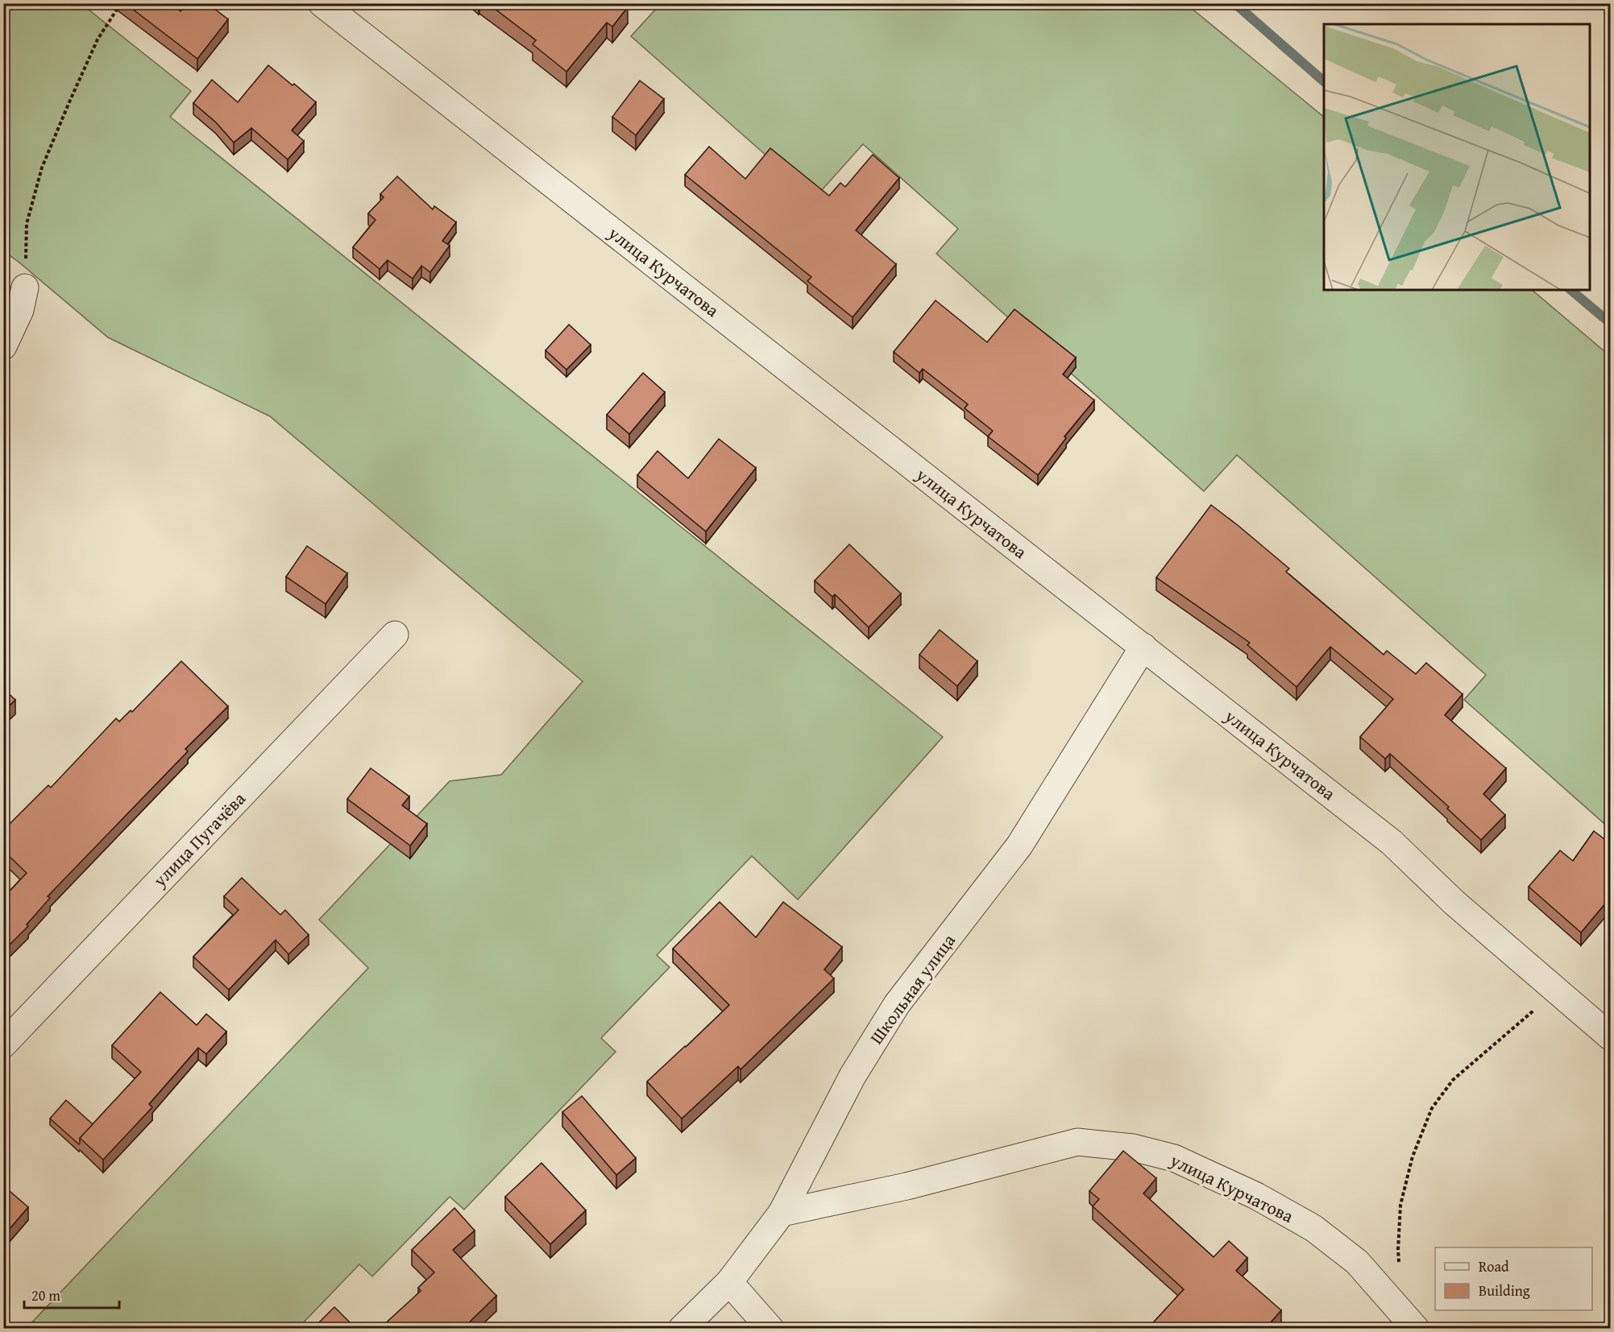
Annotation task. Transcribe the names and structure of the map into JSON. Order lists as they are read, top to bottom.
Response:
{
  "streets": {
    "street": ["улица Курчатова", "улица Пугачёва", "Школьная улица"]
  },
  "crossings": [
    ["улица Курчатова", "Школьная улица"]
  ],
  "legend": ["Road", "Building"],
  "scale_bar": "20 m"
}
